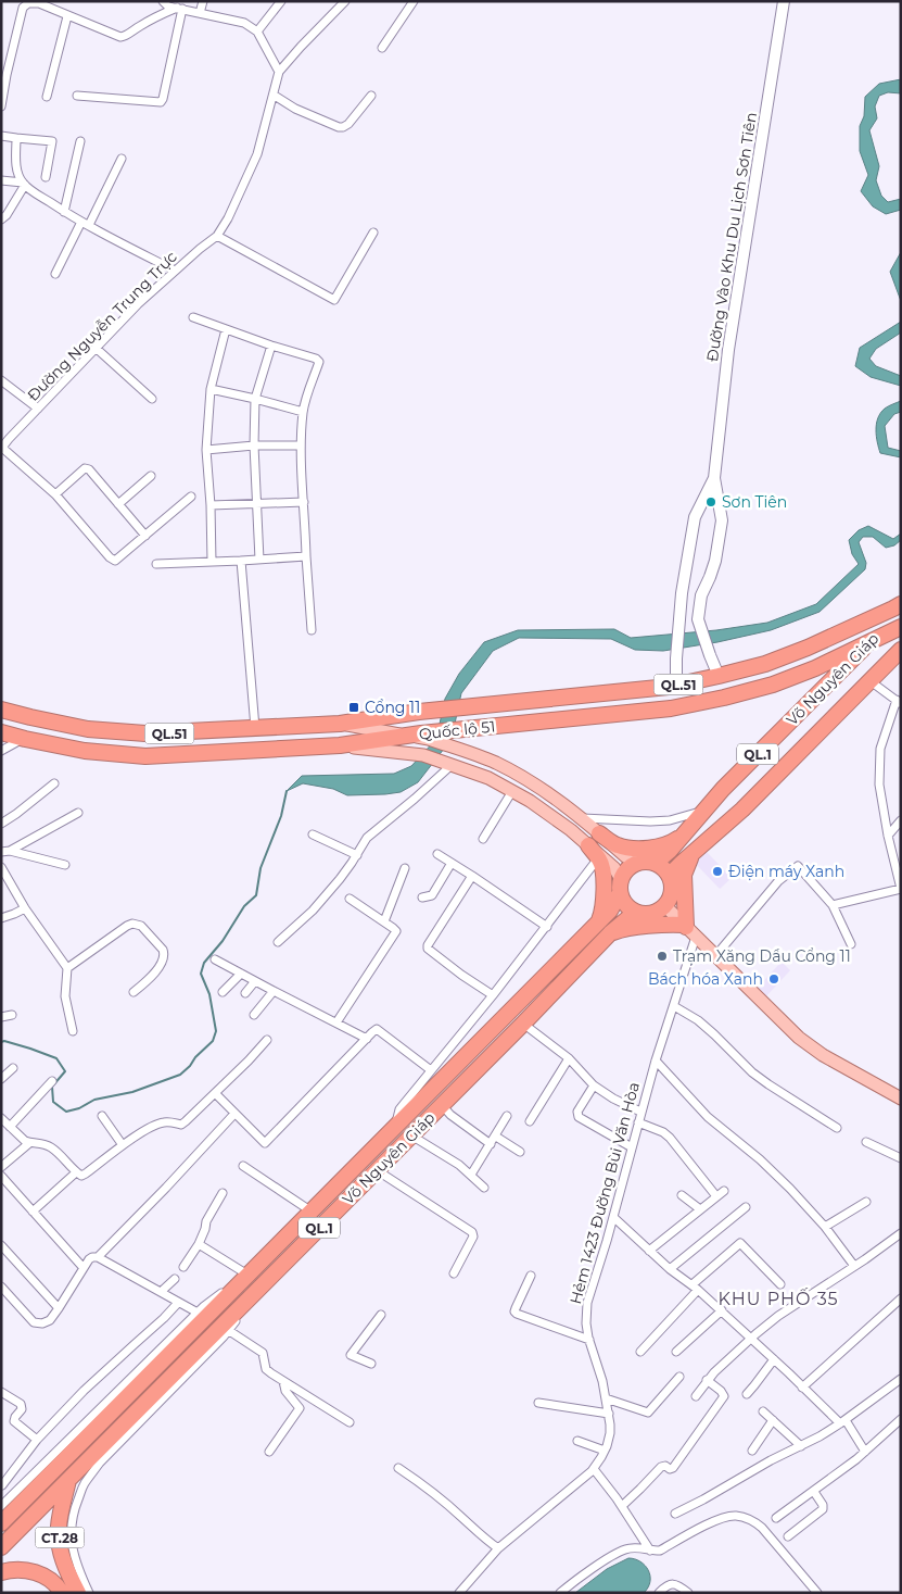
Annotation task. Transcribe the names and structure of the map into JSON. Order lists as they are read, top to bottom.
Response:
{
  "streets": {
    "highway": [
      "Võ Nguyên Giáp",
      "QL.51",
      "Quốc lộ 51",
      "QL.1",
      "CT.28"
    ],
    "street": ["Đường Vào Khu Du Lịch Sơn Tiên", "Đường Nguyễn Trung Trực", "Hẻm 1423 Đường Bùi Văn Hòa"]
  },
  "crossings": [
    ["Đường Vào Khu Du Lịch Sơn Tiên", "Quốc lộ 51"],
    ["Võ Nguyên Giáp", "Quốc lộ 51"],
    ["Võ Nguyên Giáp", "QL.1"],
    ["Võ Nguyên Giáp", "CT.28"]
  ],
  "districts": ["KHU PHỐ 35"],
  "places": {
    "other": [
      "Sơn Tiên",
      "Điện máy Xanh",
      "Trạm Xăng Dầu Cổng 11",
      "Bách hóa Xanh"
    ],
    "transit": ["Cổng 11"]
  }
}
